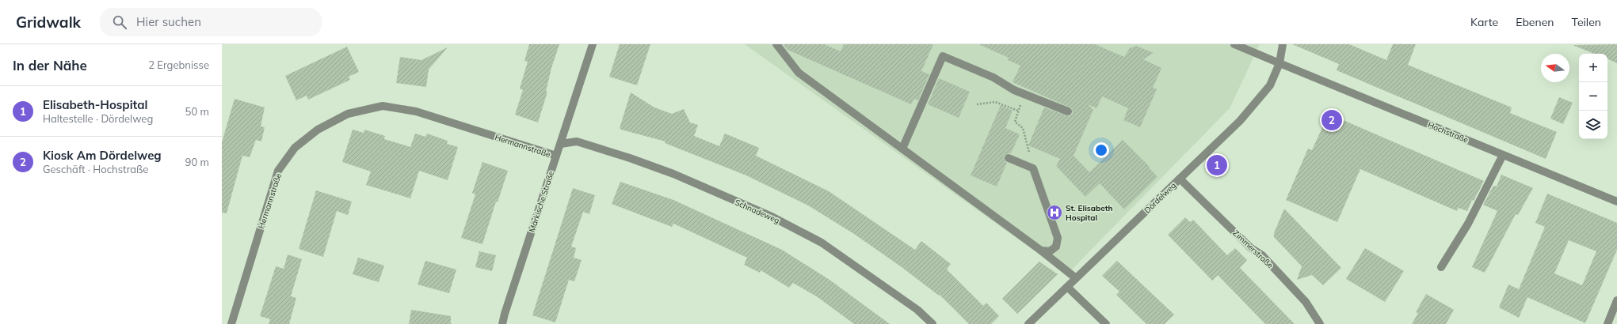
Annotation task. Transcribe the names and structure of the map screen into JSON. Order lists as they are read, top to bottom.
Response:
{
  "streets": {
    "street": [
      "Hochstraße",
      "Hermannstraße",
      "Dördelweg",
      "Märkische Straße",
      "Schnadeweg",
      "Zimmerstraße"
    ]
  },
  "crossings": [
    ["Hochstraße", "Dördelweg"],
    ["Hermannstraße", "Märkische Straße"],
    ["Dördelweg", "Zimmerstraße"],
    ["Märkische Straße", "Schnadeweg"]
  ],
  "places": {
    "hospital": ["St. Elisabeth Hospital"]
  },
  "north": "left",
  "page": {
    "header": "Gridwalk",
    "search": "Hier suchen",
    "nav": ["Karte", "Ebenen", "Teilen"],
    "heading": ["In der Nähe", "2 Ergebnisse"],
    "map_buttons": ["+", "−"],
    "list": [
      {
        "mark": "1",
        "name": "Elisabeth-Hospital",
        "note": "Haltestelle · Dördelweg",
        "value": "50 m"
      },
      {
        "mark": "2",
        "name": "Kiosk Am Dördelweg",
        "note": "Geschäft · Hochstraße",
        "value": "90 m"
      }
    ],
    "pins": ["2", "1"]
  }
}
